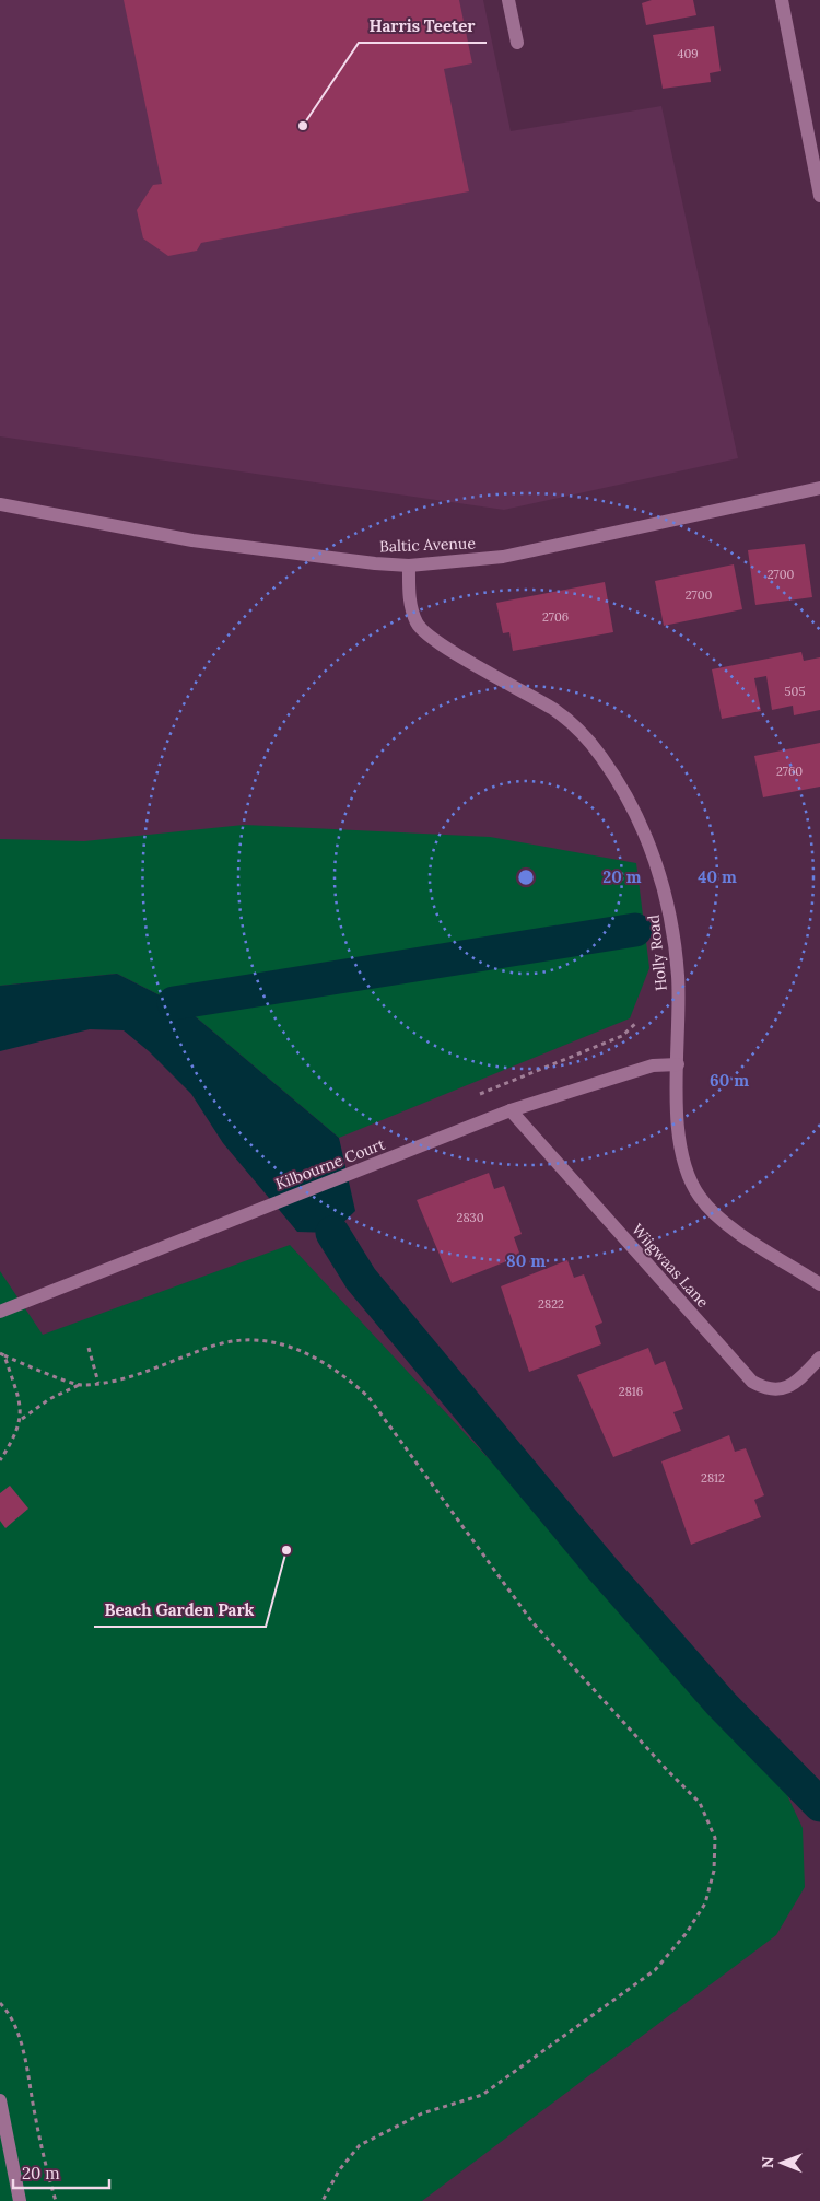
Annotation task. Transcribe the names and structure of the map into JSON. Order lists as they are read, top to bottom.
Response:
{
  "streets": {
    "street": [
      "Baltic Avenue",
      "Holly Road",
      "Kilbourne Court",
      "Wiigwaas Lane"
    ]
  },
  "crossings": [
    ["Baltic Avenue", "Holly Road"],
    ["Holly Road", "Kilbourne Court"],
    ["Kilbourne Court", "Wiigwaas Lane"]
  ],
  "places": ["Harris Teeter", "Beach Garden Park"],
  "house_numbers": [
    "409",
    "2700",
    "2700",
    "2706",
    "505",
    "2760",
    "2830",
    "2822",
    "2816",
    "2812"
  ],
  "scale_bar": "20 m",
  "north": "left",
  "rings": [
    "20 m",
    "40 m",
    "60 m",
    "80 m"
  ]
}
